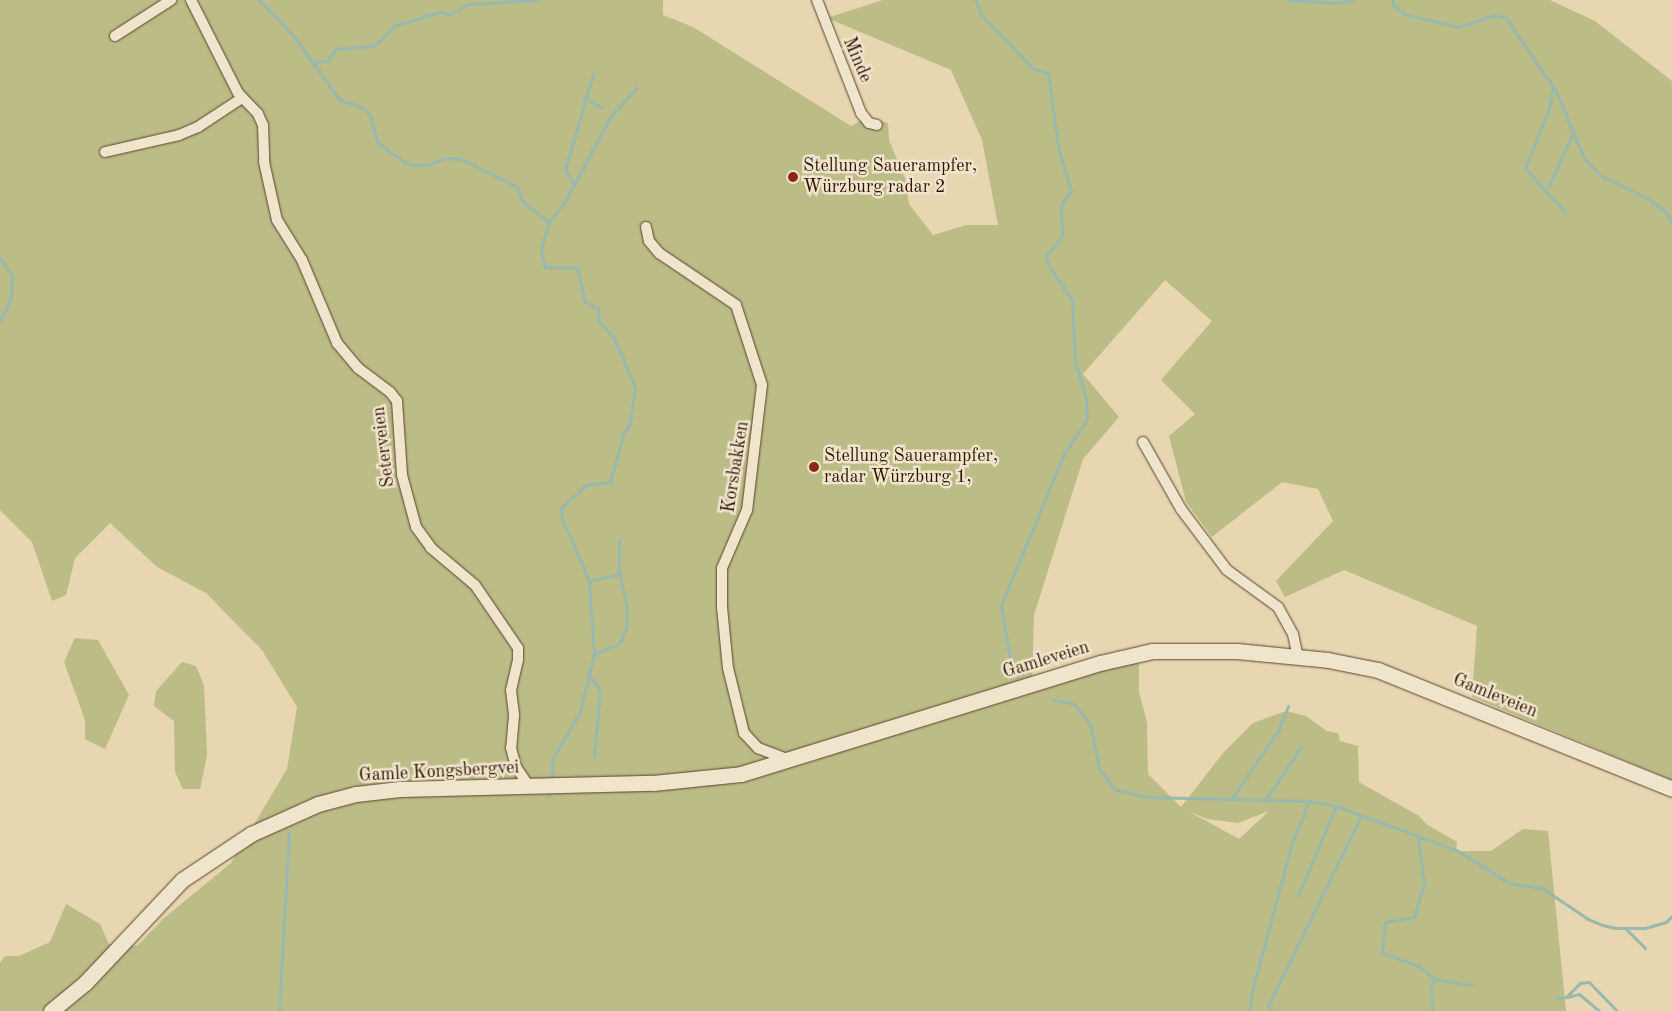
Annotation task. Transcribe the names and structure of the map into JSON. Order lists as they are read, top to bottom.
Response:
{
  "streets": {
    "main road": ["Gamleveien", "Gamle Kongsbergvei"],
    "street": ["Minde", "Seterveien", "Korsbakken"]
  },
  "crossings": [
    ["Seterveien", "Gamle Kongsbergvei"],
    ["Korsbakken", "Gamle Kongsbergvei"],
    ["Gamleveien", "Gamle Kongsbergvei"]
  ],
  "places": ["Stellung Sauerampfer, Würzburg radar 2", "Stellung Sauerampfer, radar Würzburg 1,"]
}
